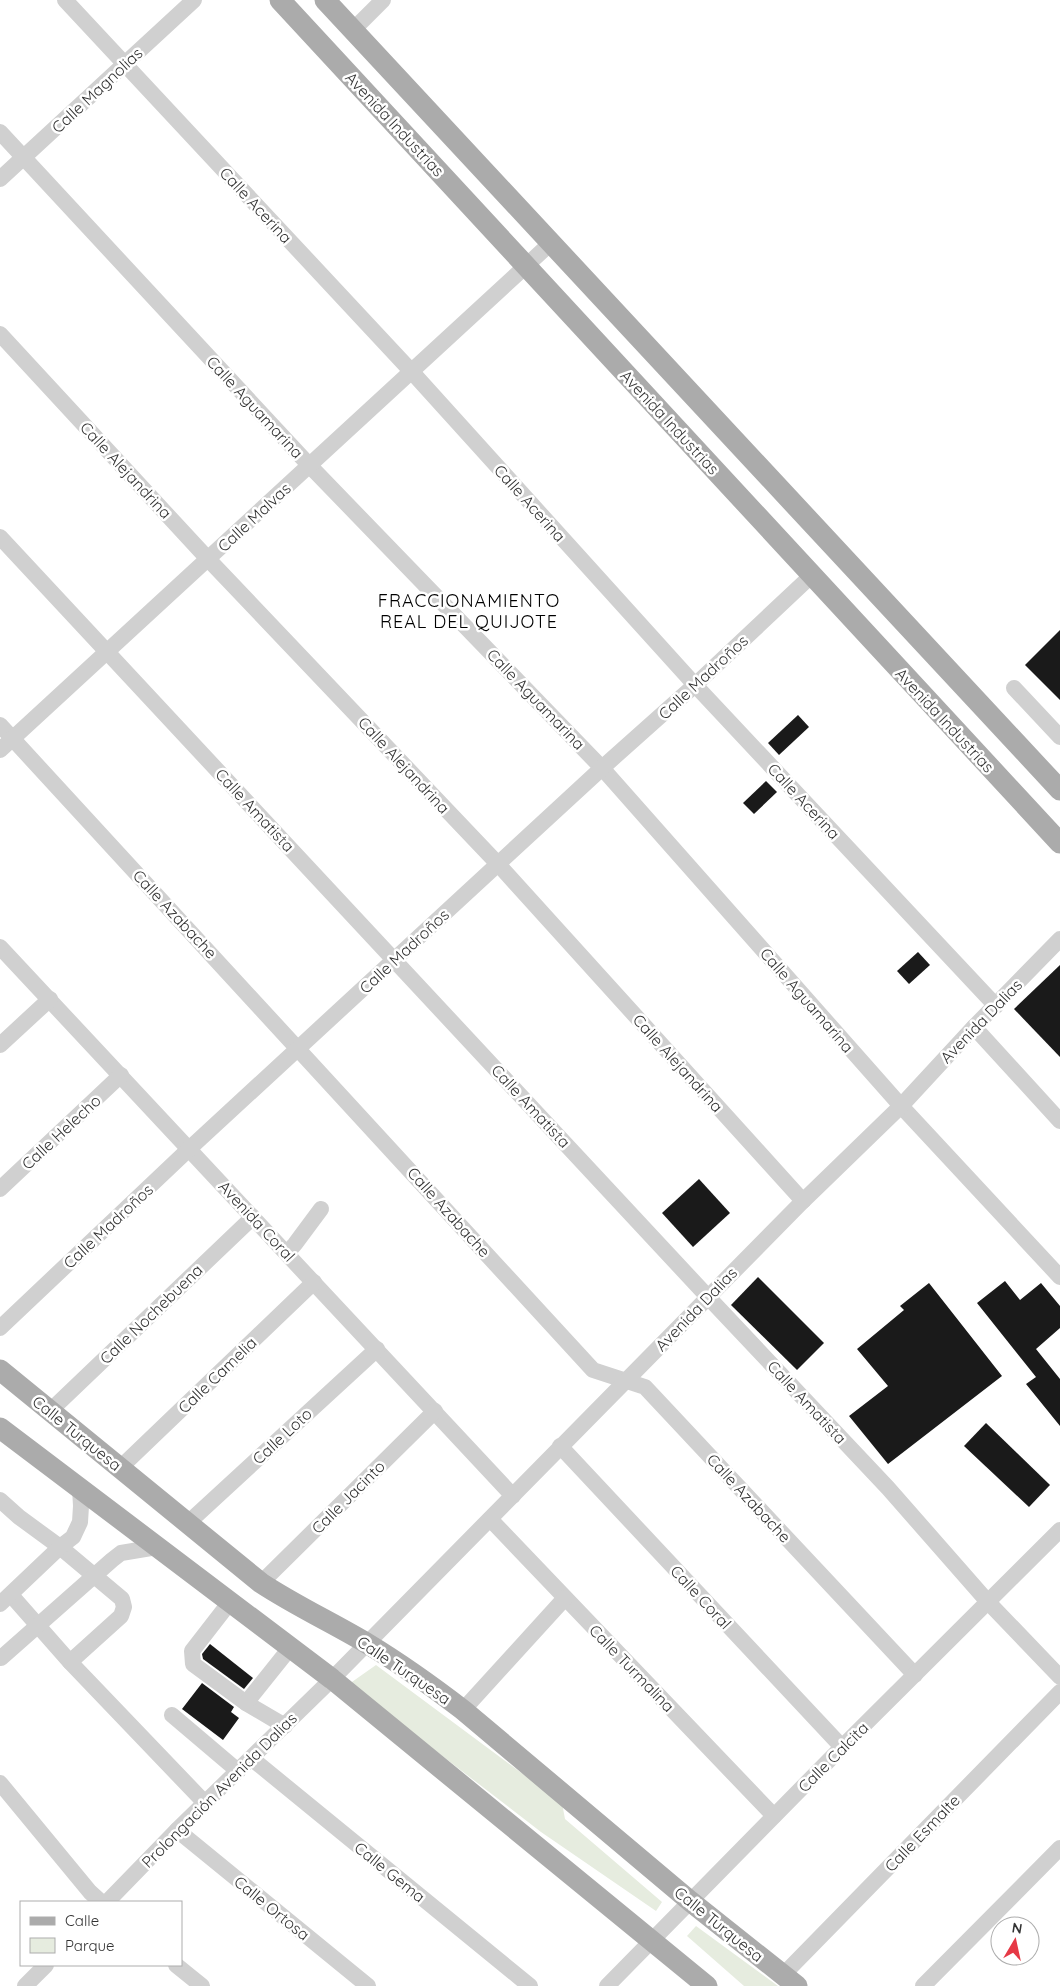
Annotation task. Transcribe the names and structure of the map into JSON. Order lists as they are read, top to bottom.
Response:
{
  "streets": {
    "main road": ["Avenida Industrias", "Calle Turquesa"],
    "street": [
      "Calle Magnolias",
      "Calle Acerina",
      "Calle Aguamarina",
      "Calle Alejandrina",
      "Calle Malvas",
      "Calle Madroños",
      "Calle Amatista",
      "Calle Azabache",
      "Avenida Dalias",
      "Calle Helecho",
      "Avenida Coral",
      "Calle Nochebuena",
      "Calle Camelia",
      "Calle Loto",
      "Calle Jacinto",
      "Calle Coral",
      "Calle Turmalina",
      "Calle Calcita",
      "Prolongación Avenida Dalias",
      "Calle Esmalte",
      "Calle Gema",
      "Calle Ortosa"
    ]
  },
  "crossings": [
    ["Calle Magnolias", "Calle Acerina"],
    ["Calle Magnolias", "Calle Aguamarina"],
    ["Avenida Industrias", "Calle Malvas"],
    ["Avenida Industrias", "Calle Madroños"],
    ["Calle Acerina", "Calle Malvas"],
    ["Calle Acerina", "Calle Madroños"],
    ["Calle Acerina", "Avenida Dalias"],
    ["Calle Aguamarina", "Calle Malvas"],
    ["Calle Aguamarina", "Calle Madroños"],
    ["Calle Aguamarina", "Avenida Dalias"],
    ["Calle Alejandrina", "Calle Malvas"],
    ["Calle Alejandrina", "Calle Madroños"],
    ["Calle Alejandrina", "Avenida Dalias"],
    ["Calle Malvas", "Calle Amatista"],
    ["Calle Malvas", "Calle Azabache"],
    ["Calle Madroños", "Calle Amatista"],
    ["Calle Madroños", "Calle Azabache"],
    ["Calle Madroños", "Avenida Coral"],
    ["Calle Amatista", "Avenida Dalias"],
    ["Calle Amatista", "Calle Calcita"],
    ["Calle Azabache", "Avenida Dalias"],
    ["Calle Azabache", "Calle Calcita"],
    ["Avenida Dalias", "Avenida Coral"],
    ["Avenida Dalias", "Calle Turquesa"],
    ["Avenida Dalias", "Calle Coral"],
    ["Avenida Dalias", "Calle Turmalina"],
    ["Avenida Dalias", "Prolongación Avenida Dalias"],
    ["Calle Helecho", "Avenida Coral"],
    ["Avenida Coral", "Calle Nochebuena"],
    ["Avenida Coral", "Calle Camelia"],
    ["Avenida Coral", "Calle Loto"],
    ["Avenida Coral", "Calle Jacinto"],
    ["Calle Nochebuena", "Calle Turquesa"],
    ["Calle Camelia", "Calle Turquesa"],
    ["Calle Turquesa", "Calle Loto"],
    ["Calle Turquesa", "Calle Jacinto"],
    ["Calle Turquesa", "Calle Calcita"],
    ["Calle Turquesa", "Calle Esmalte"],
    ["Calle Coral", "Calle Calcita"],
    ["Calle Turmalina", "Calle Calcita"],
    ["Prolongación Avenida Dalias", "Calle Gema"],
    ["Prolongación Avenida Dalias", "Calle Ortosa"]
  ],
  "districts": ["FRACCIONAMIENTO REAL DEL QUIJOTE"],
  "legend": ["Calle", "Parque"],
  "north": "top"
}
